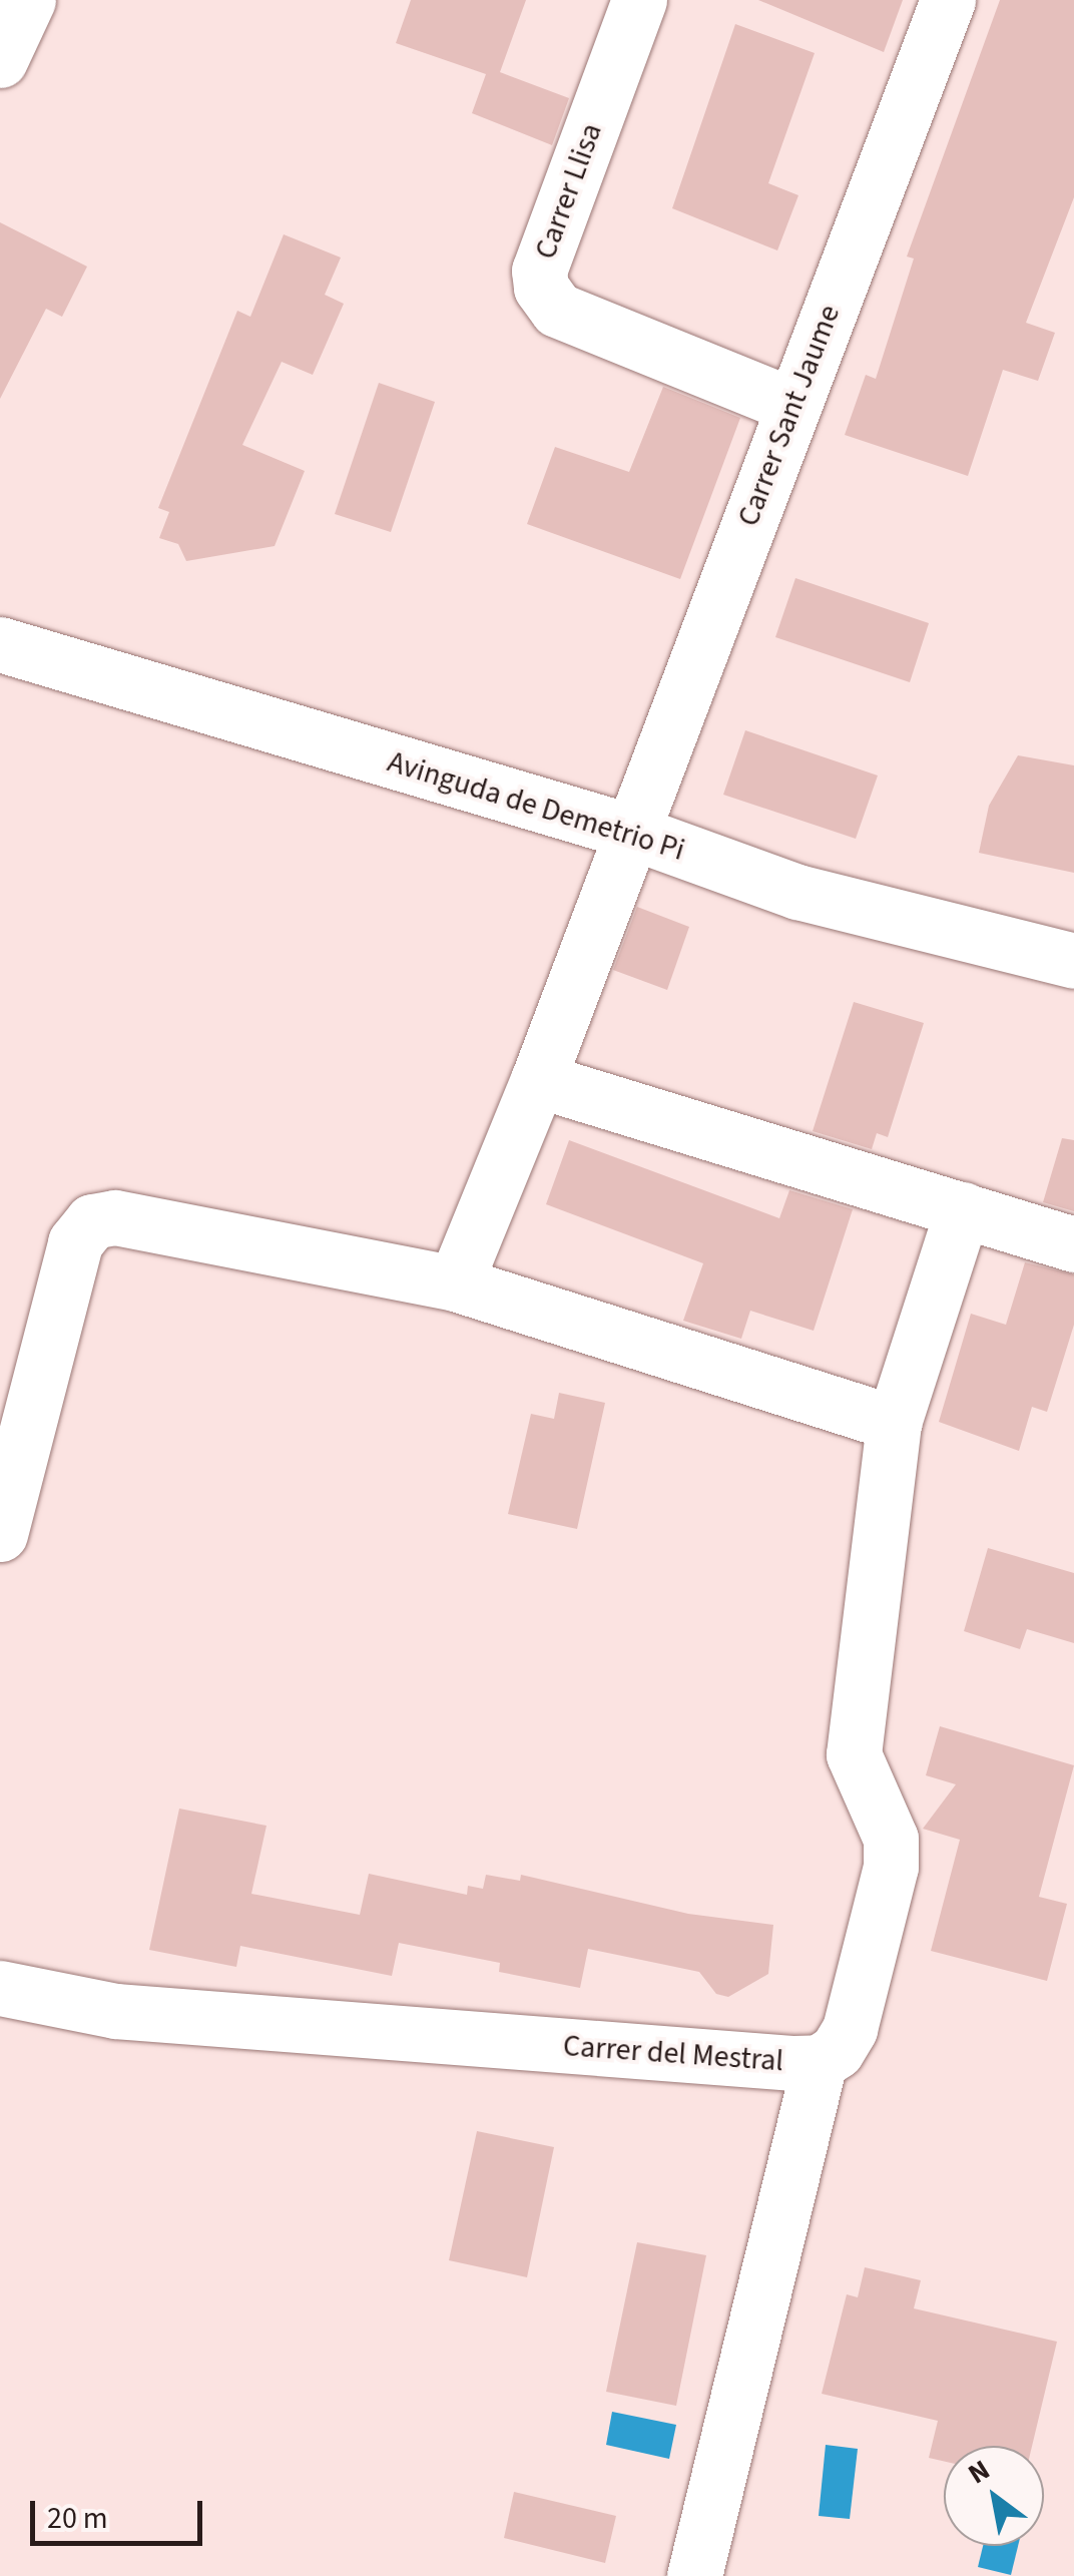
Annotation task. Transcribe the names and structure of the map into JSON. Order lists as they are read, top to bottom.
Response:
{
  "streets": {
    "street": [
      "Carrer Llisa",
      "Carrer Sant Jaume",
      "Avinguda de Demetrio Pi",
      "Carrer del Mestral"
    ]
  },
  "crossings": [
    ["Carrer Llisa", "Carrer Sant Jaume"],
    ["Carrer Sant Jaume", "Avinguda de Demetrio Pi"]
  ],
  "scale_bar": "20 m",
  "north": "top left"
}
